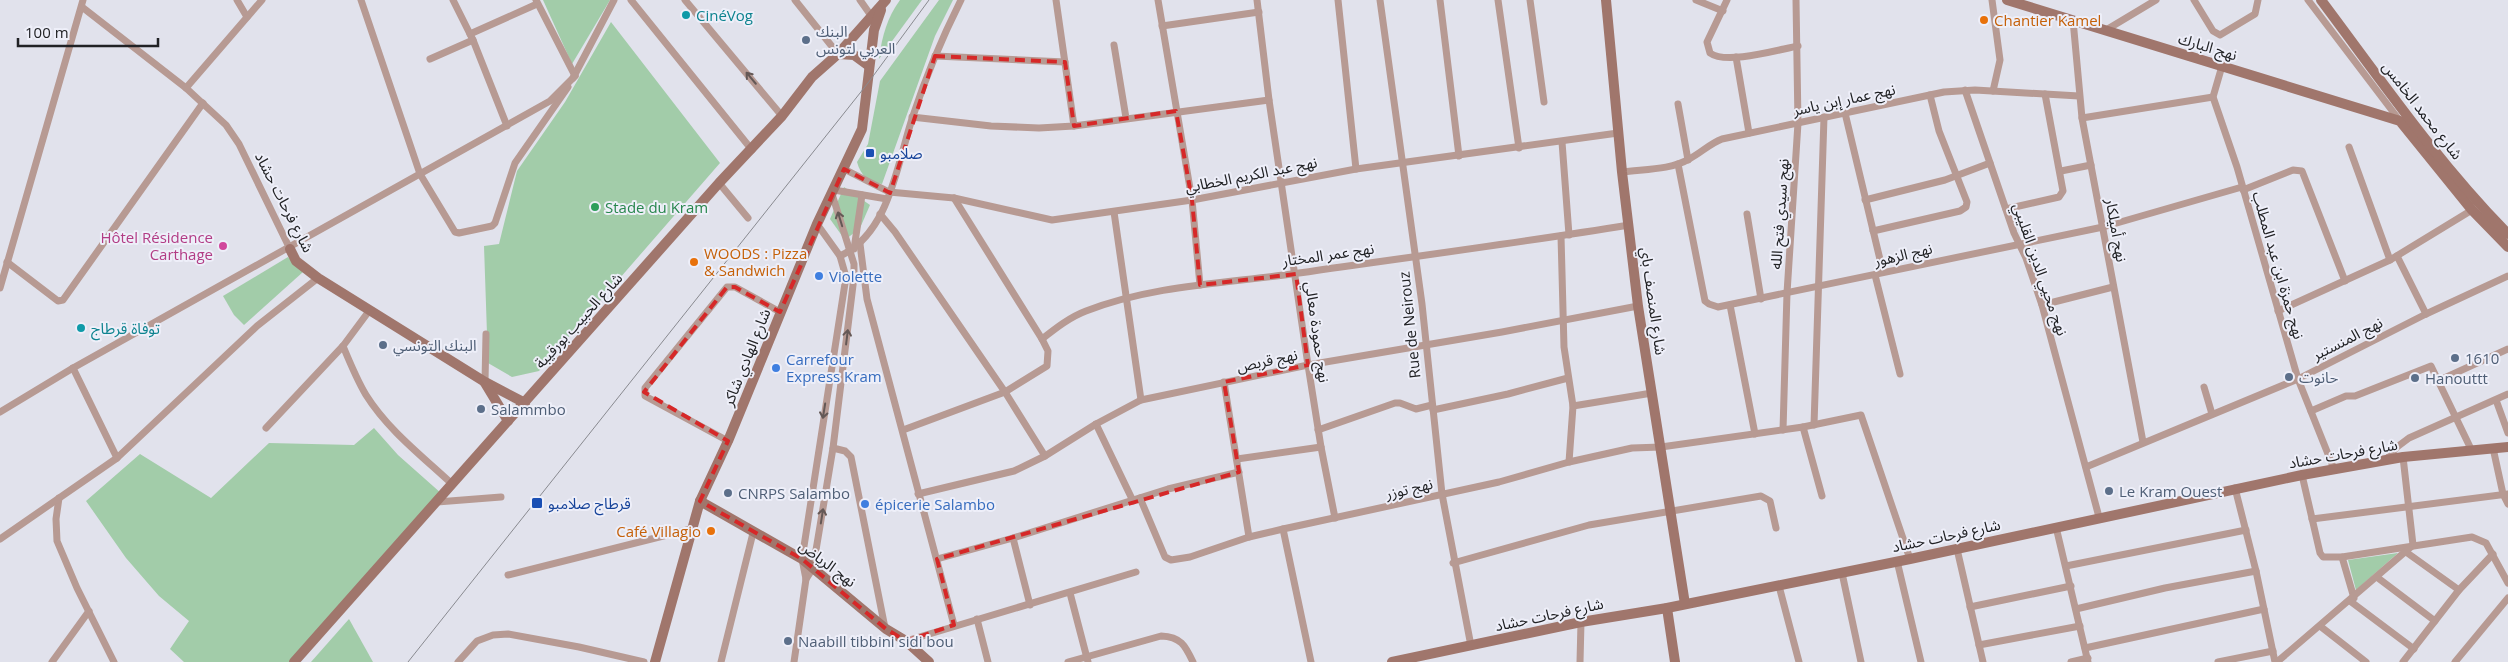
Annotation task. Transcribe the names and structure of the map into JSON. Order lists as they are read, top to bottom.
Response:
{
  "streets": {
    "street": [
      "نهج البارك",
      "نهج عمار إبن ياسر",
      "شارع محمد الخامس",
      "نهج عبد الكريم الخطابي",
      "شارع فرحات حشاد",
      "نهج سيدي فتح الله",
      "نهج أميلكار",
      "نهج عمر المختار",
      "نهج الزهور",
      "نهج حمزة ابن عبد المطلب",
      "نهج محيي الدين القليبي",
      "شارع المنصف باي",
      "شارع الحبيب بورقيبة",
      "Rue de Neirouz",
      "نهج حمودة معالي",
      "نهج المنستير",
      "شارع الهادي شاكر",
      "نهج قربص",
      "نهج توزر",
      "نهج الرياض"
    ]
  },
  "crossings": [
    ["نهج البارك", "نهج أميلكار"],
    ["نهج عمار إبن ياسر", "نهج سيدي فتح الله"],
    ["نهج عمار إبن ياسر", "نهج أميلكار"],
    ["نهج عمار إبن ياسر", "نهج الزهور"],
    ["نهج عمار إبن ياسر", "نهج محيي الدين القليبي"],
    ["نهج عمار إبن ياسر", "شارع المنصف باي"],
    ["نهج عبد الكريم الخطابي", "شارع المنصف باي"],
    ["نهج عبد الكريم الخطابي", "Rue de Neirouz"],
    ["نهج عبد الكريم الخطابي", "نهج حمودة معالي"],
    ["نهج عبد الكريم الخطابي", "شارع الهادي شاكر"],
    ["شارع فرحات حشاد", "نهج حمزة ابن عبد المطلب"],
    ["شارع فرحات حشاد", "نهج محيي الدين القليبي"],
    ["شارع فرحات حشاد", "شارع المنصف باي"],
    ["شارع فرحات حشاد", "شارع الحبيب بورقيبة"],
    ["شارع فرحات حشاد", "Rue de Neirouz"],
    ["شارع فرحات حشاد", "نهج توزر"],
    ["نهج سيدي فتح الله", "نهج الزهور"],
    ["نهج سيدي فتح الله", "نهج توزر"],
    ["نهج أميلكار", "نهج الزهور"],
    ["نهج أميلكار", "نهج المنستير"],
    ["نهج عمر المختار", "شارع المنصف باي"],
    ["نهج عمر المختار", "Rue de Neirouz"],
    ["نهج عمر المختار", "نهج حمودة معالي"],
    ["نهج الزهور", "نهج حمزة ابن عبد المطلب"],
    ["نهج الزهور", "نهج محيي الدين القليبي"],
    ["نهج حمزة ابن عبد المطلب", "نهج المنستير"],
    ["نهج محيي الدين القليبي", "نهج المنستير"],
    ["شارع المنصف باي", "نهج قربص"],
    ["شارع المنصف باي", "نهج توزر"],
    ["شارع الحبيب بورقيبة", "شارع الهادي شاكر"],
    ["Rue de Neirouz", "نهج قربص"],
    ["Rue de Neirouz", "نهج توزر"],
    ["نهج حمودة معالي", "نهج قربص"],
    ["نهج حمودة معالي", "نهج توزر"],
    ["شارع الهادي شاكر", "نهج الرياض"]
  ],
  "places": {
    "other": [
      "CinéVog",
      "Chantier Kamel",
      "البنك العربي لتونس",
      "Stade du Kram",
      "Hôtel Résidence Carthage",
      "WOODS : Pizza & Sandwich",
      "Violette",
      "توفاة قرطاج",
      "البنك التونسي",
      "1610",
      "Carrefour Express Kram",
      "حانوت",
      "Hanouttt",
      "Salammbo",
      "Le Kram Ouest",
      "CNRPS Salambo",
      "épicerie Salambo",
      "Café Villagio",
      "Naabill tibbini sidi bou"
    ],
    "transit": ["صلامبو", "قرطاج صلامبو"]
  },
  "scale_bar": "100 m"
}
